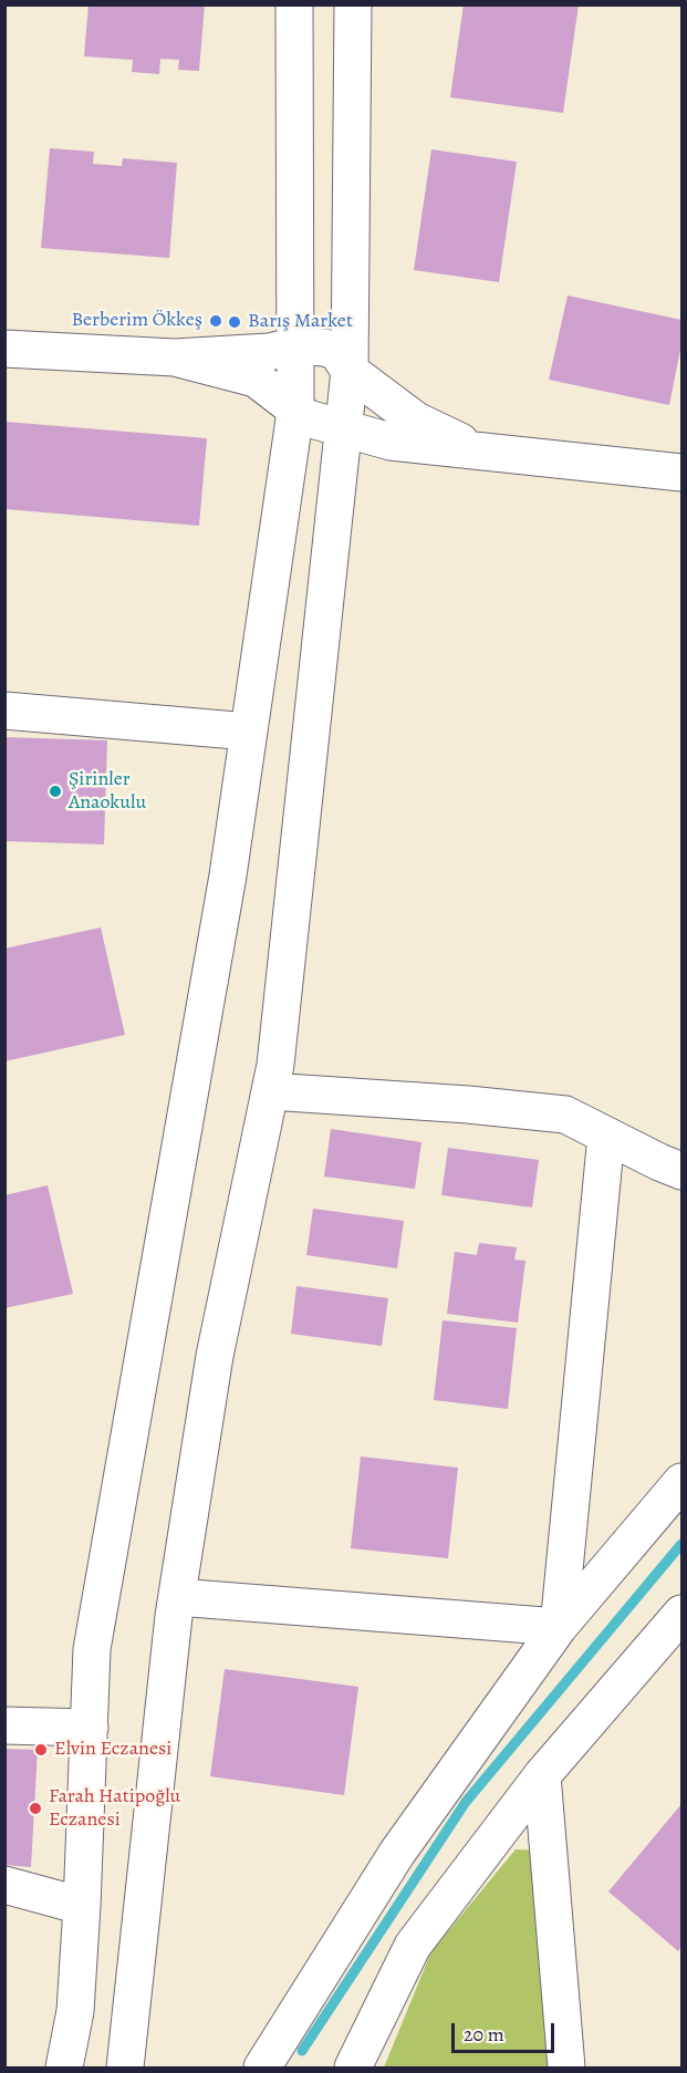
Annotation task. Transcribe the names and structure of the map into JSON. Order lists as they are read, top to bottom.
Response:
{
  "places": [
    "Berberim Ökkeş",
    "Barış Market",
    "Şirinler Anaokulu",
    "Elvin Eczanesi",
    "Farah Hatipoğlu Eczanesi"
  ],
  "scale_bar": "20 m"
}
